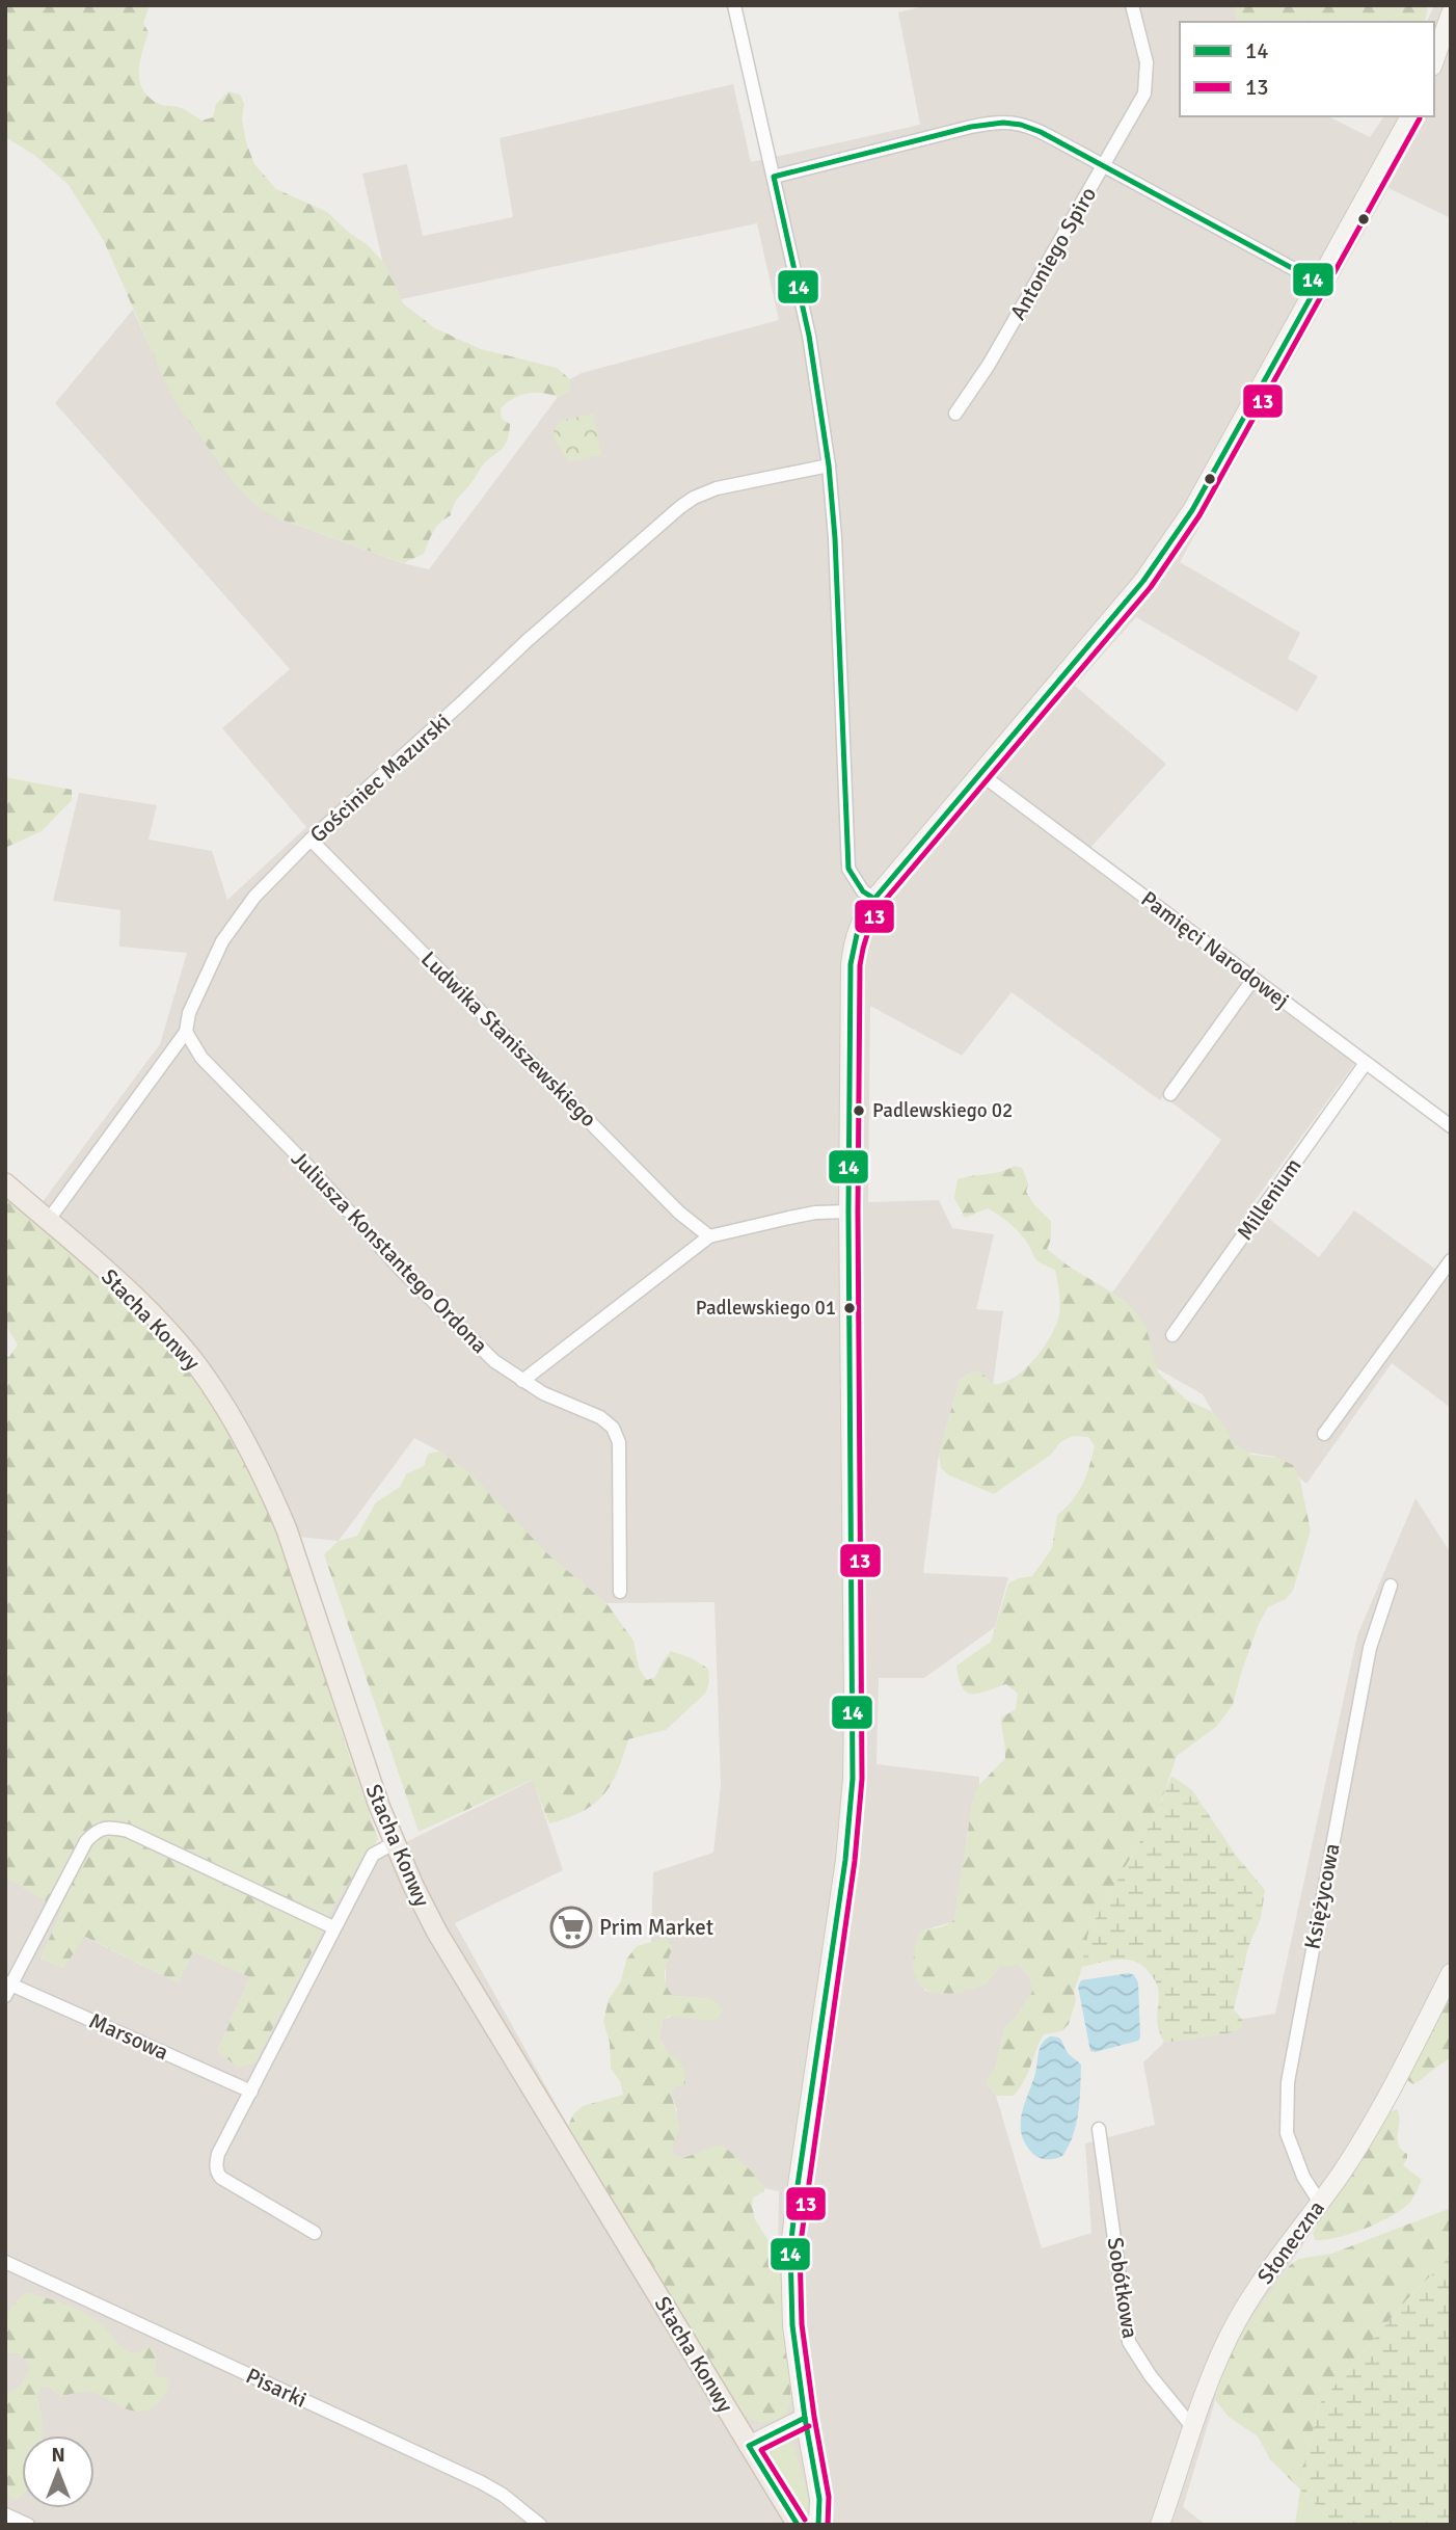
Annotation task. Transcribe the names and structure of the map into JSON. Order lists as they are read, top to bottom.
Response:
{
  "streets": {
    "main road": ["Stacha Konwy"],
    "street": [
      "Antoniego Spiro",
      "Gościniec Mazurski",
      "Pamięci Narodowej",
      "Ludwika Staniszewskiego",
      "Millenium",
      "Juliusza Konstantego Ordona",
      "Księżycowa",
      "Marsowa",
      "Słoneczna",
      "Sobótkowa",
      "Pisarki"
    ]
  },
  "crossings": [
    ["Gościniec Mazurski", "Ludwika Staniszewskiego"],
    ["Gościniec Mazurski", "Juliusza Konstantego Ordona"],
    ["Gościniec Mazurski", "Stacha Konwy"],
    ["Pamięci Narodowej", "Millenium"],
    ["Księżycowa", "Słoneczna"],
    ["Słoneczna", "Sobótkowa"]
  ],
  "places": {
    "other": ["Padlewskiego 02", "Padlewskiego 01"],
    "supermarket": ["Prim Market"]
  },
  "lines": ["transit line 13", "transit line 14"],
  "legend": ["14", "13"],
  "north": "top"
}
